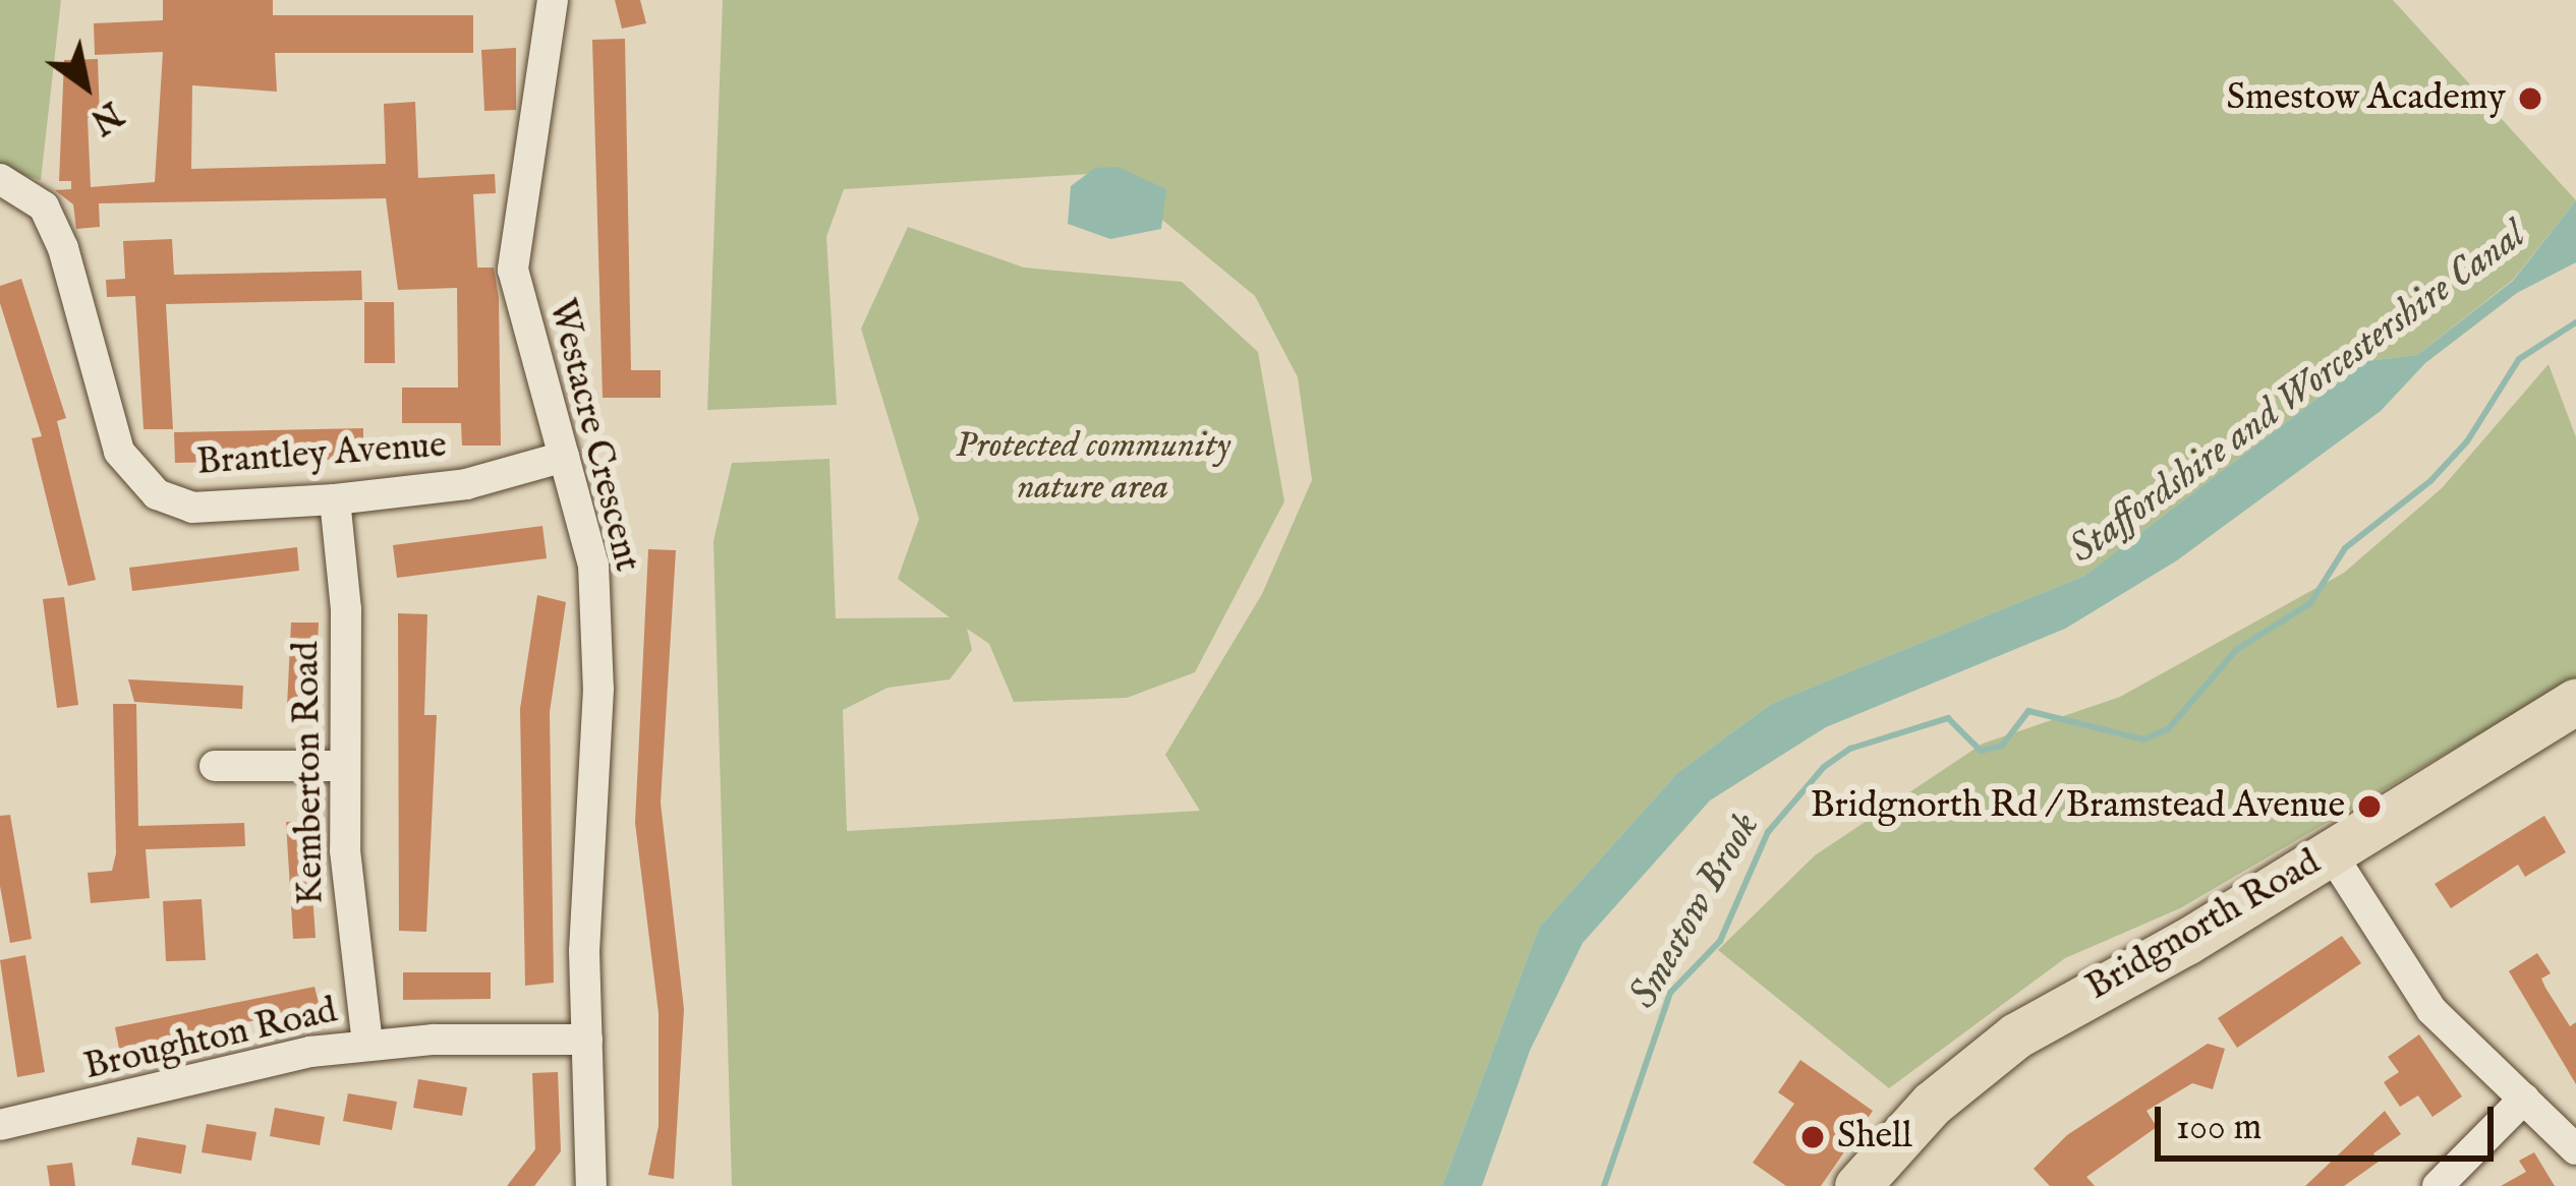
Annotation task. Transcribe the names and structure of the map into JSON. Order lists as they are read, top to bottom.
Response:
{
  "streets": {
    "highway": ["Bridgnorth Road"],
    "street": [
      "Westacre Crescent",
      "Brantley Avenue",
      "Kemberton Road",
      "Broughton Road"
    ]
  },
  "crossings": [
    ["Westacre Crescent", "Brantley Avenue"],
    ["Westacre Crescent", "Broughton Road"],
    ["Brantley Avenue", "Kemberton Road"],
    ["Kemberton Road", "Broughton Road"]
  ],
  "water": ["Staffordshire and Worcestershire Canal", "Smestow Brook"],
  "parks": ["Protected community nature area"],
  "places": ["Smestow Academy", "Bridgnorth Rd / Bramstead Avenue", "Shell"],
  "scale_bar": "100 m",
  "north": "bottom right"
}
